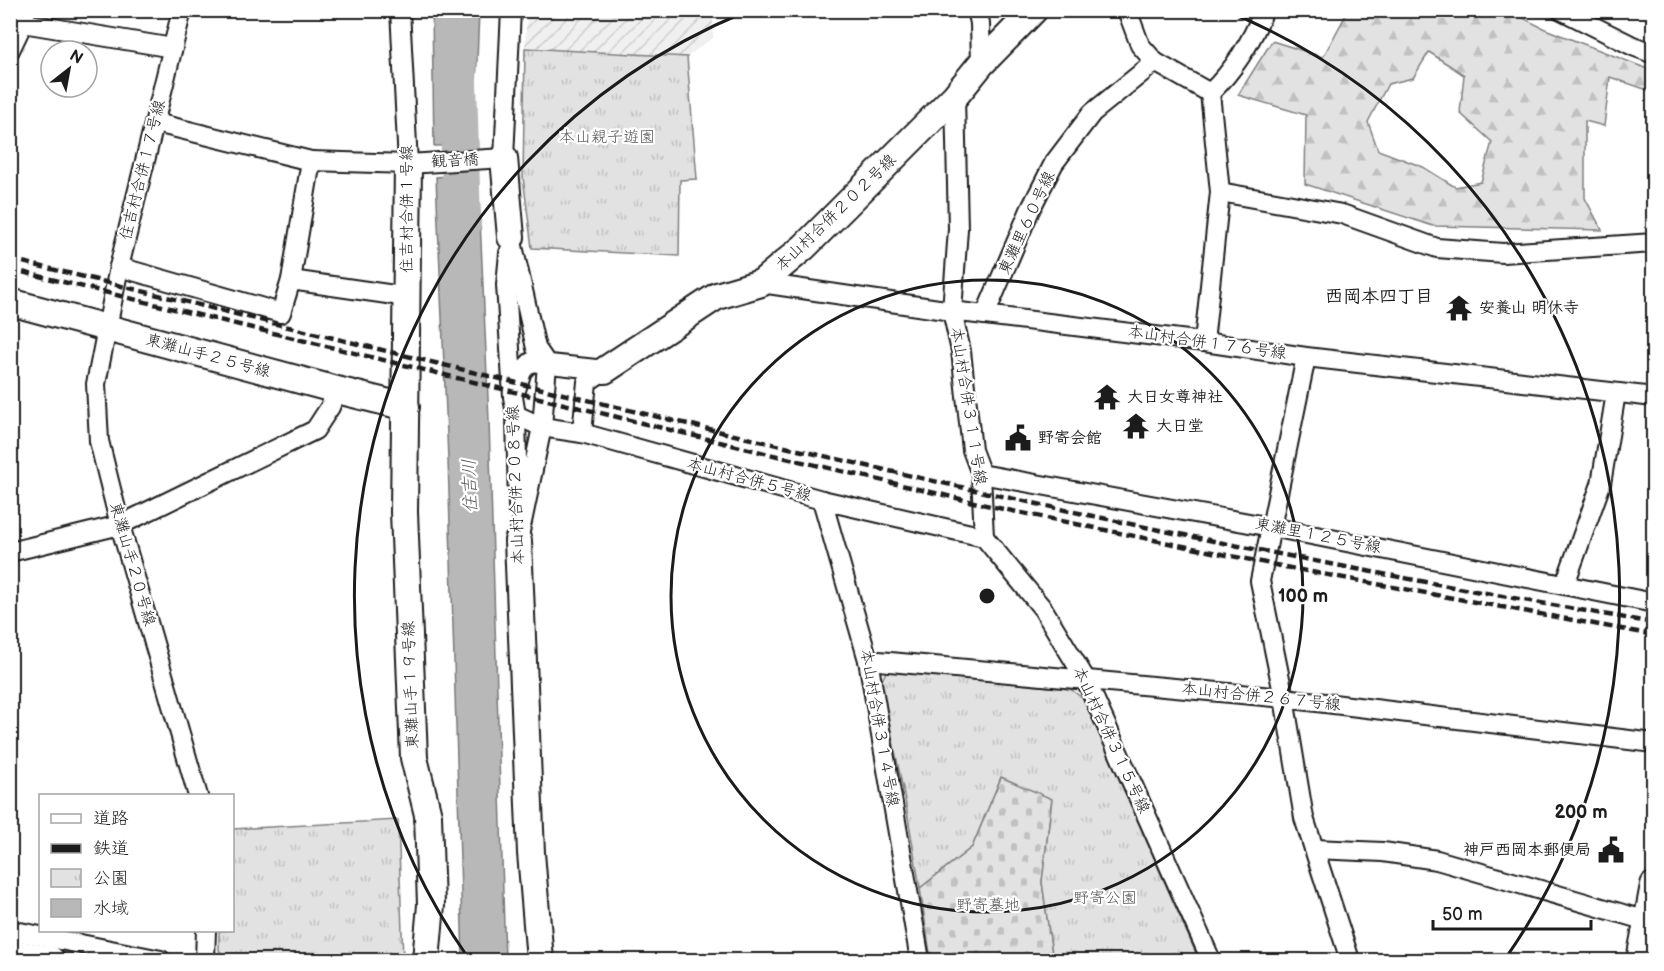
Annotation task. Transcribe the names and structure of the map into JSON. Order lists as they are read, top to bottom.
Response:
{
  "streets": {
    "street": [
      "観音橋",
      "住吉村合併１７号線",
      "住吉村合併１号線",
      "本山村合併２０２号線",
      "東灘里６０号線",
      "本山村合併１７６号線",
      "東灘山手２５号線",
      "本山村合併３１１号線",
      "本山村合併５号線",
      "本山村合併２０８号線",
      "東灘里１２５号線",
      "東灘山手２０号線",
      "東灘山手１９号線",
      "本山村合併２６７号線",
      "本山村合併３１４号線",
      "本山村合併３１５号線"
    ]
  },
  "crossings": [
    ["観音橋", "住吉村合併１７号線"],
    ["観音橋", "住吉村合併１号線"],
    ["観音橋", "本山村合併２０８号線"],
    ["住吉村合併１７号線", "東灘山手２５号線"],
    ["住吉村合併１７号線", "東灘山手２０号線"],
    ["住吉村合併１号線", "東灘山手２５号線"],
    ["住吉村合併１号線", "東灘山手１９号線"],
    ["本山村合併２０２号線", "本山村合併１７６号線"],
    ["本山村合併２０２号線", "本山村合併３１１号線"],
    ["東灘里６０号線", "本山村合併１７６号線"],
    ["本山村合併１７６号線", "本山村合併３１１号線"],
    ["東灘山手２５号線", "東灘山手２０号線"],
    ["東灘山手２５号線", "東灘山手１９号線"],
    ["本山村合併３１１号線", "本山村合併５号線"],
    ["本山村合併３１１号線", "東灘里１２５号線"],
    ["本山村合併３１１号線", "本山村合併３１５号線"],
    ["本山村合併５号線", "本山村合併２０８号線"],
    ["本山村合併５号線", "本山村合併３１４号線"],
    ["本山村合併５号線", "本山村合併３１５号線"],
    ["本山村合併２６７号線", "本山村合併３１４号線"],
    ["本山村合併２６７号線", "本山村合併３１５号線"]
  ],
  "districts": ["西岡本四丁目"],
  "water": ["住吉川"],
  "parks": ["本山親子遊園", "野寄公園", "野寄墓地"],
  "places": {
    "temple": ["安養山 明休寺", "大日女尊神社", "大日堂"],
    "public building": ["野寄会館", "神戸西岡本郵便局"]
  },
  "legend": [
    "道路",
    "鉄道",
    "公園",
    "水域"
  ],
  "scale_bar": "50 m",
  "north": "top right",
  "rings": ["100 m", "200 m"]
}
